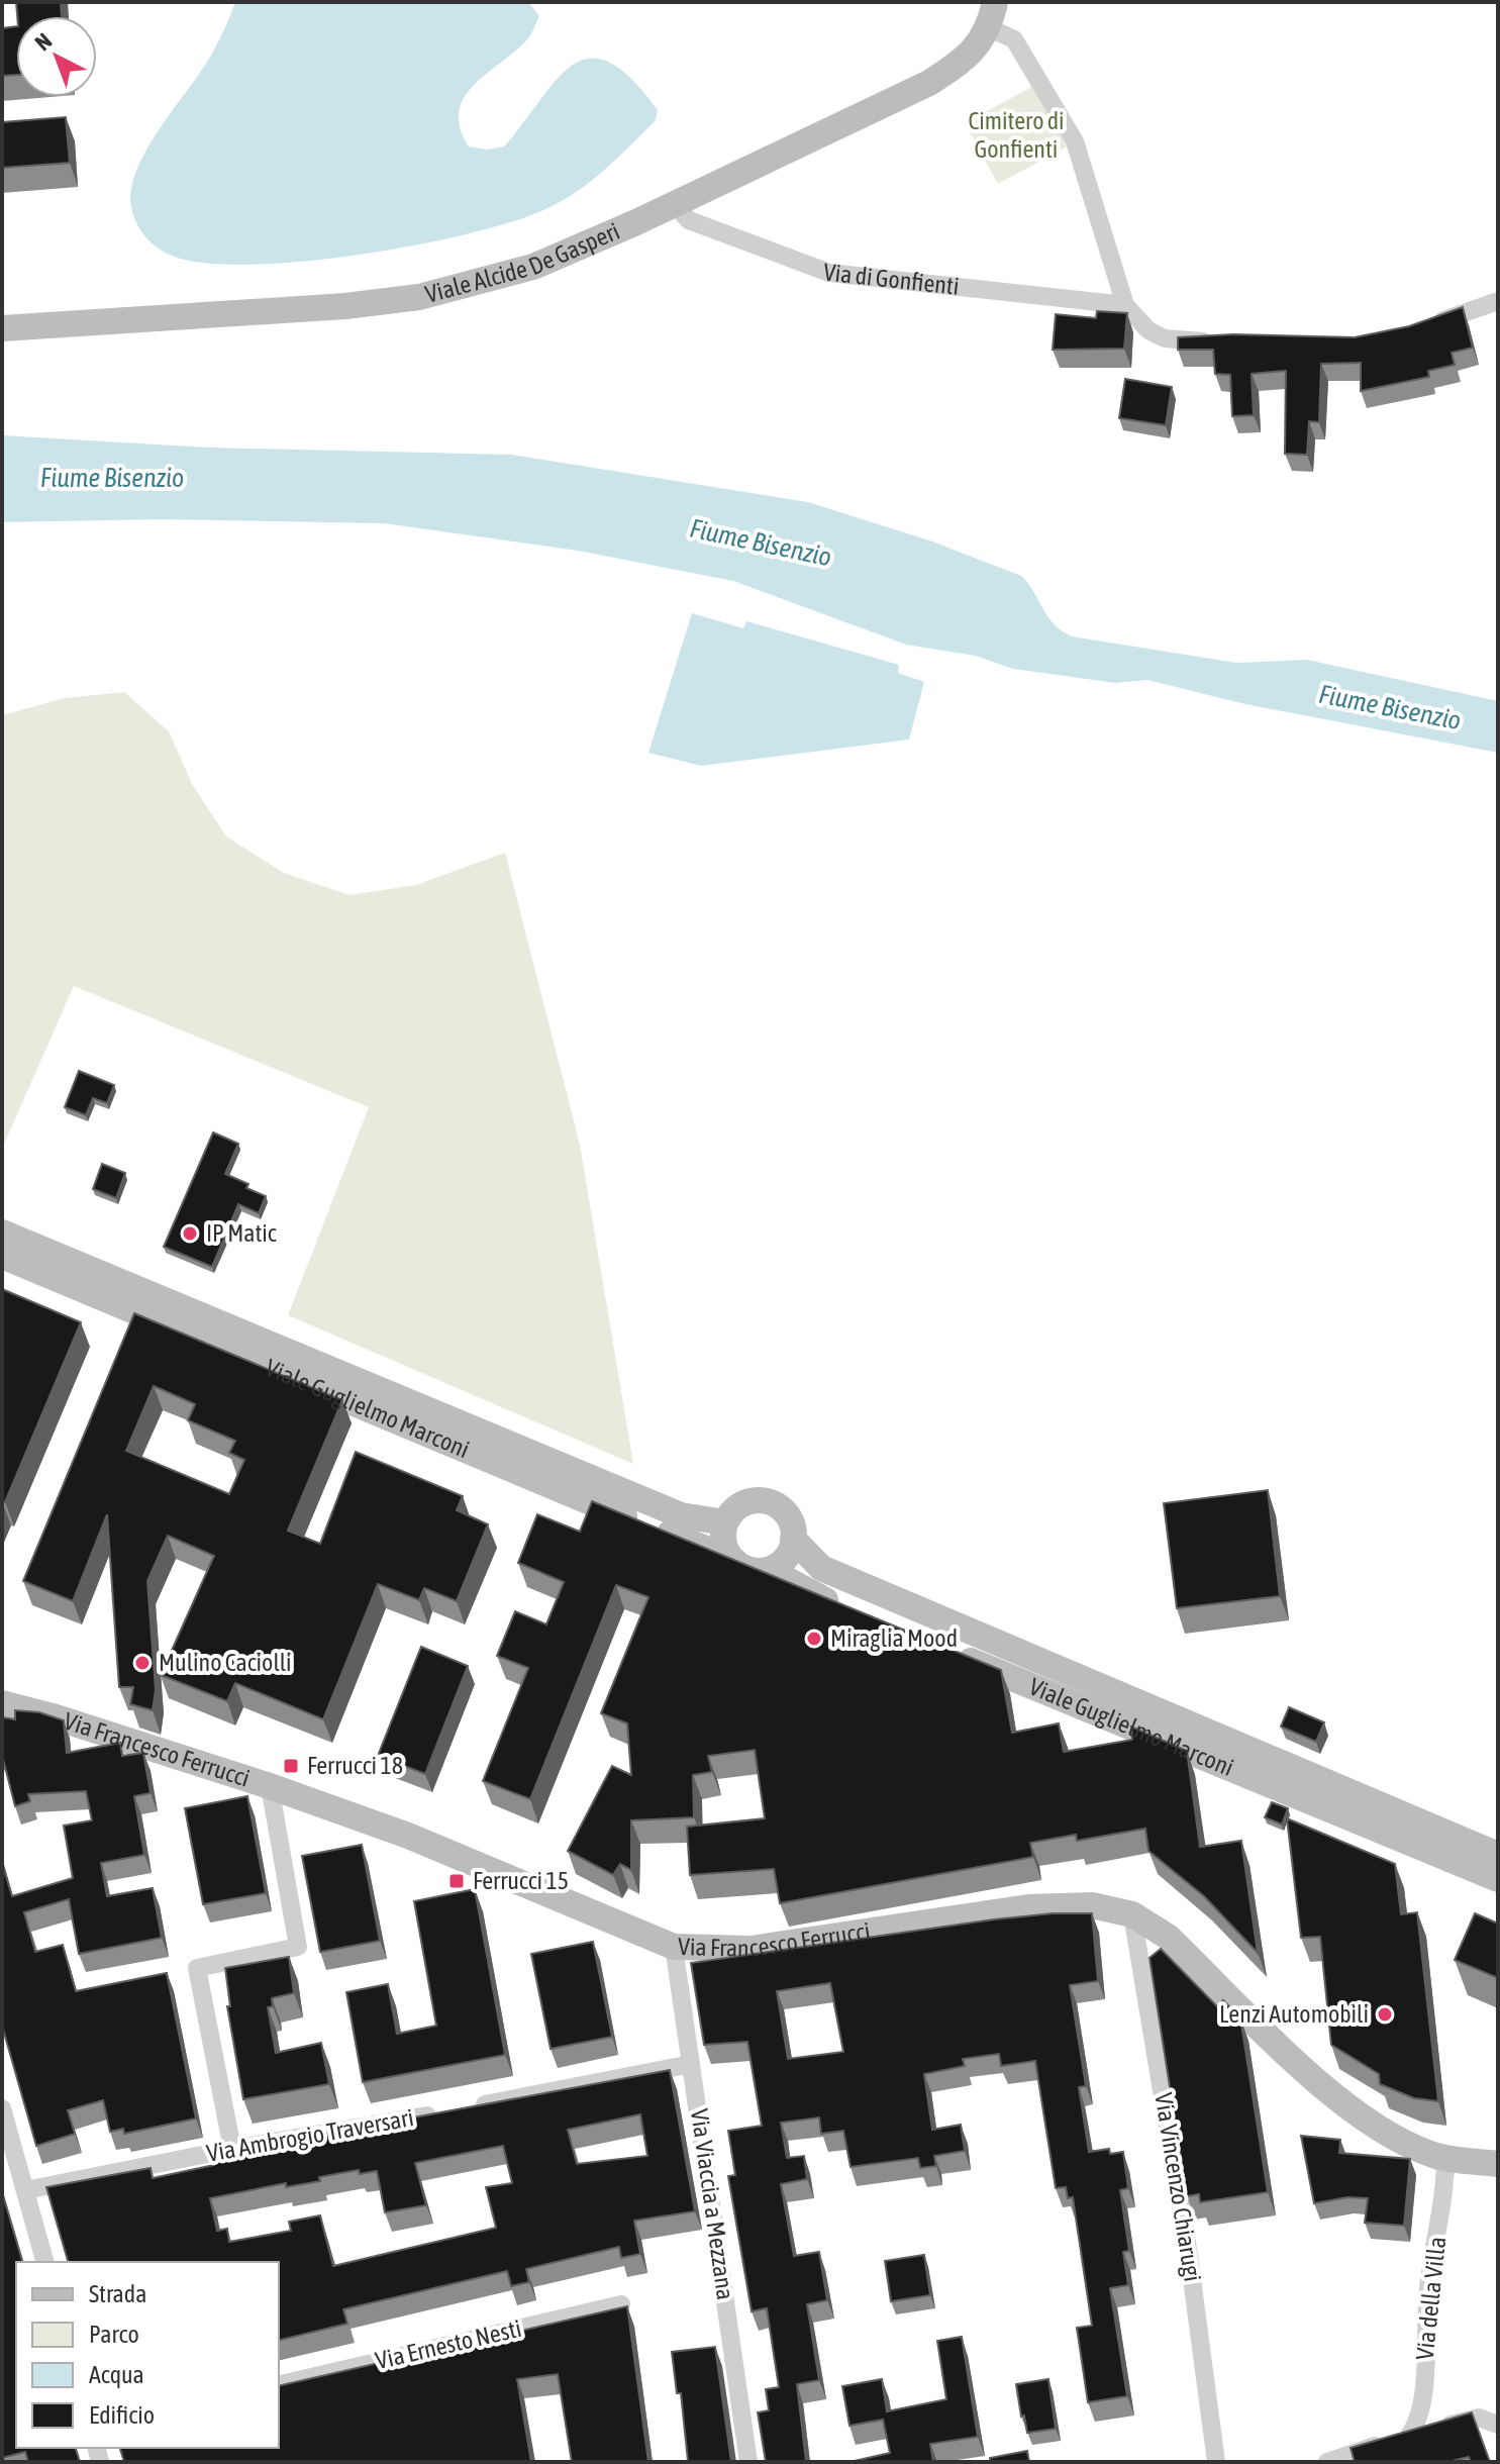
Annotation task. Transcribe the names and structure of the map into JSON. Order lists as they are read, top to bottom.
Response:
{
  "streets": {
    "main road": ["Viale Alcide De Gasperi", "Viale Guglielmo Marconi", "Via Francesco Ferrucci"],
    "street": [
      "Via di Gonfienti",
      "Via Ambrogio Traversari",
      "Via Vincenzo Chiarugi",
      "Via Viaccia a Mezzana",
      "Via della Villa",
      "Via Ernesto Nesti"
    ]
  },
  "crossings": [
    ["Viale Alcide De Gasperi", "Via di Gonfienti"],
    ["Via Francesco Ferrucci", "Via Vincenzo Chiarugi"],
    ["Via Francesco Ferrucci", "Via Viaccia a Mezzana"],
    ["Via Francesco Ferrucci", "Via della Villa"]
  ],
  "water": ["Fiume Bisenzio"],
  "parks": ["Cimitero di Gonfienti"],
  "places": {
    "other": [
      "IP Matic",
      "Miraglia Mood",
      "Mulino Caciolli",
      "Lenzi Automobili"
    ],
    "transit": ["Ferrucci 18", "Ferrucci 15"]
  },
  "legend": [
    "Strada",
    "Parco",
    "Acqua",
    "Edificio"
  ],
  "north": "top left"
}
